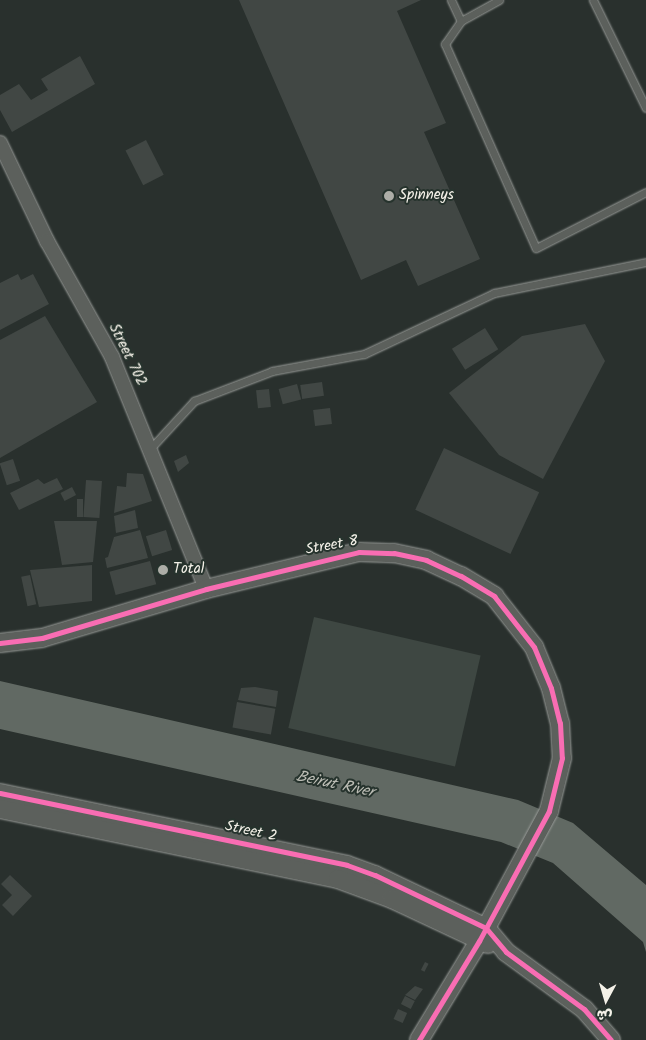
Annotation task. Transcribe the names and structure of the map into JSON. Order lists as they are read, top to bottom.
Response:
{
  "streets": {
    "street": ["Street 702", "Street 8", "Street 2"]
  },
  "crossings": [
    ["Street 702", "Street 8"],
    ["Street 8", "Street 2"]
  ],
  "water": ["Beirut River"],
  "places": ["Spinneys", "Total"],
  "north": "bottom"
}
